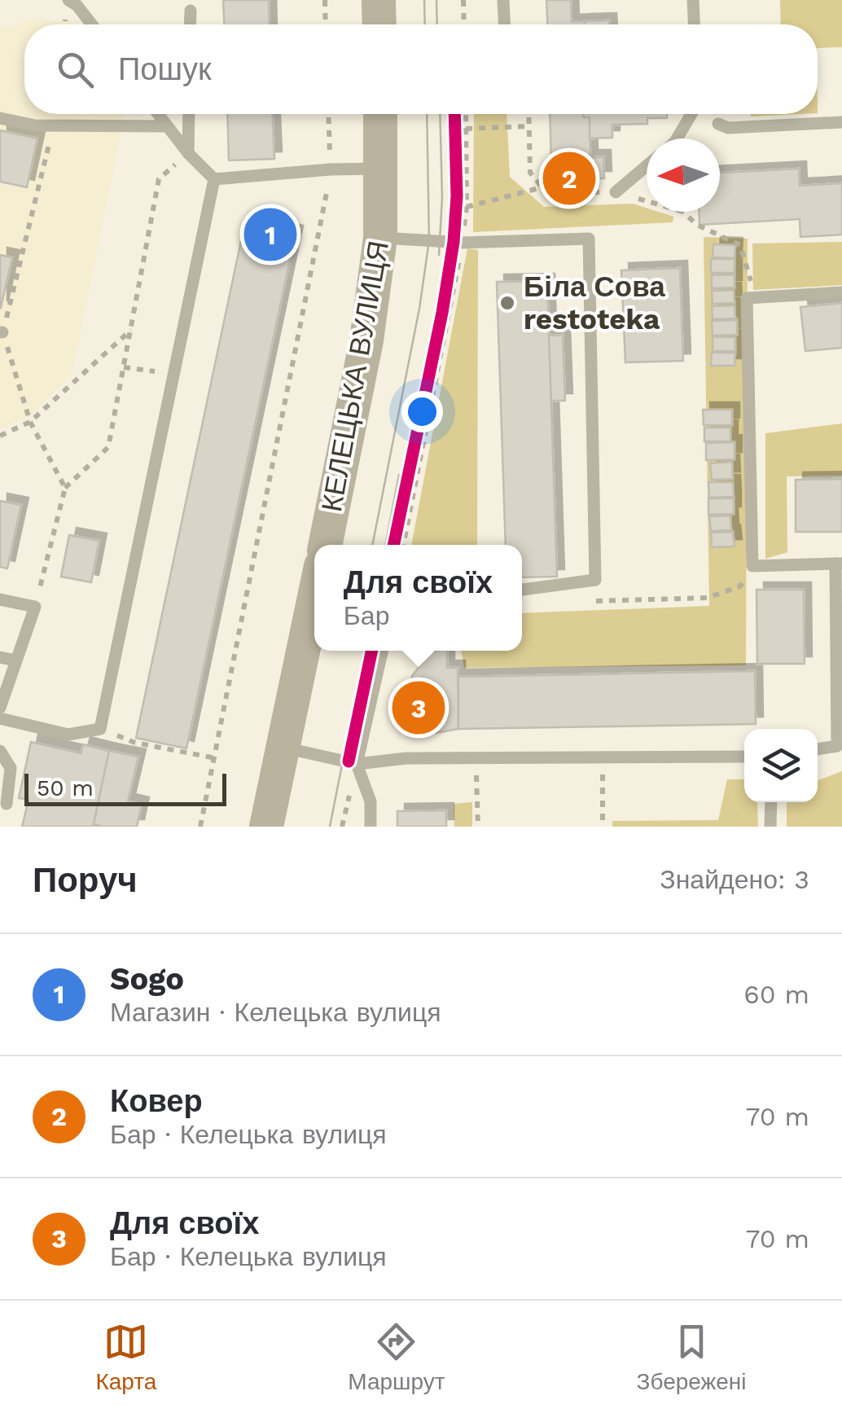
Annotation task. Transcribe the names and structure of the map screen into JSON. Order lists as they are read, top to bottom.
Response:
{
  "streets": {
    "main road": ["КЕЛЕЦЬКА ВУЛИЦЯ"]
  },
  "places": ["Біла Сова restoteka"],
  "scale_bar": "50 m",
  "north": "left",
  "page": {
    "search": "Пошук",
    "pins": ["2", "1", "3"],
    "popup": ["Для своїх", "Бар"],
    "scale": "50 m",
    "heading": ["Поруч", "Знайдено: 3"],
    "list": [
      {
        "mark": "1",
        "name": "Sogo",
        "note": "Магазин · Келецька вулиця",
        "value": "60 m"
      },
      {
        "mark": "2",
        "name": "Ковер",
        "note": "Бар · Келецька вулиця",
        "value": "70 m"
      },
      {
        "mark": "3",
        "name": "Для своїх",
        "note": "Бар · Келецька вулиця",
        "value": "70 m"
      }
    ],
    "nav": ["Карта", "Маршрут", "Збережені"]
  }
}
